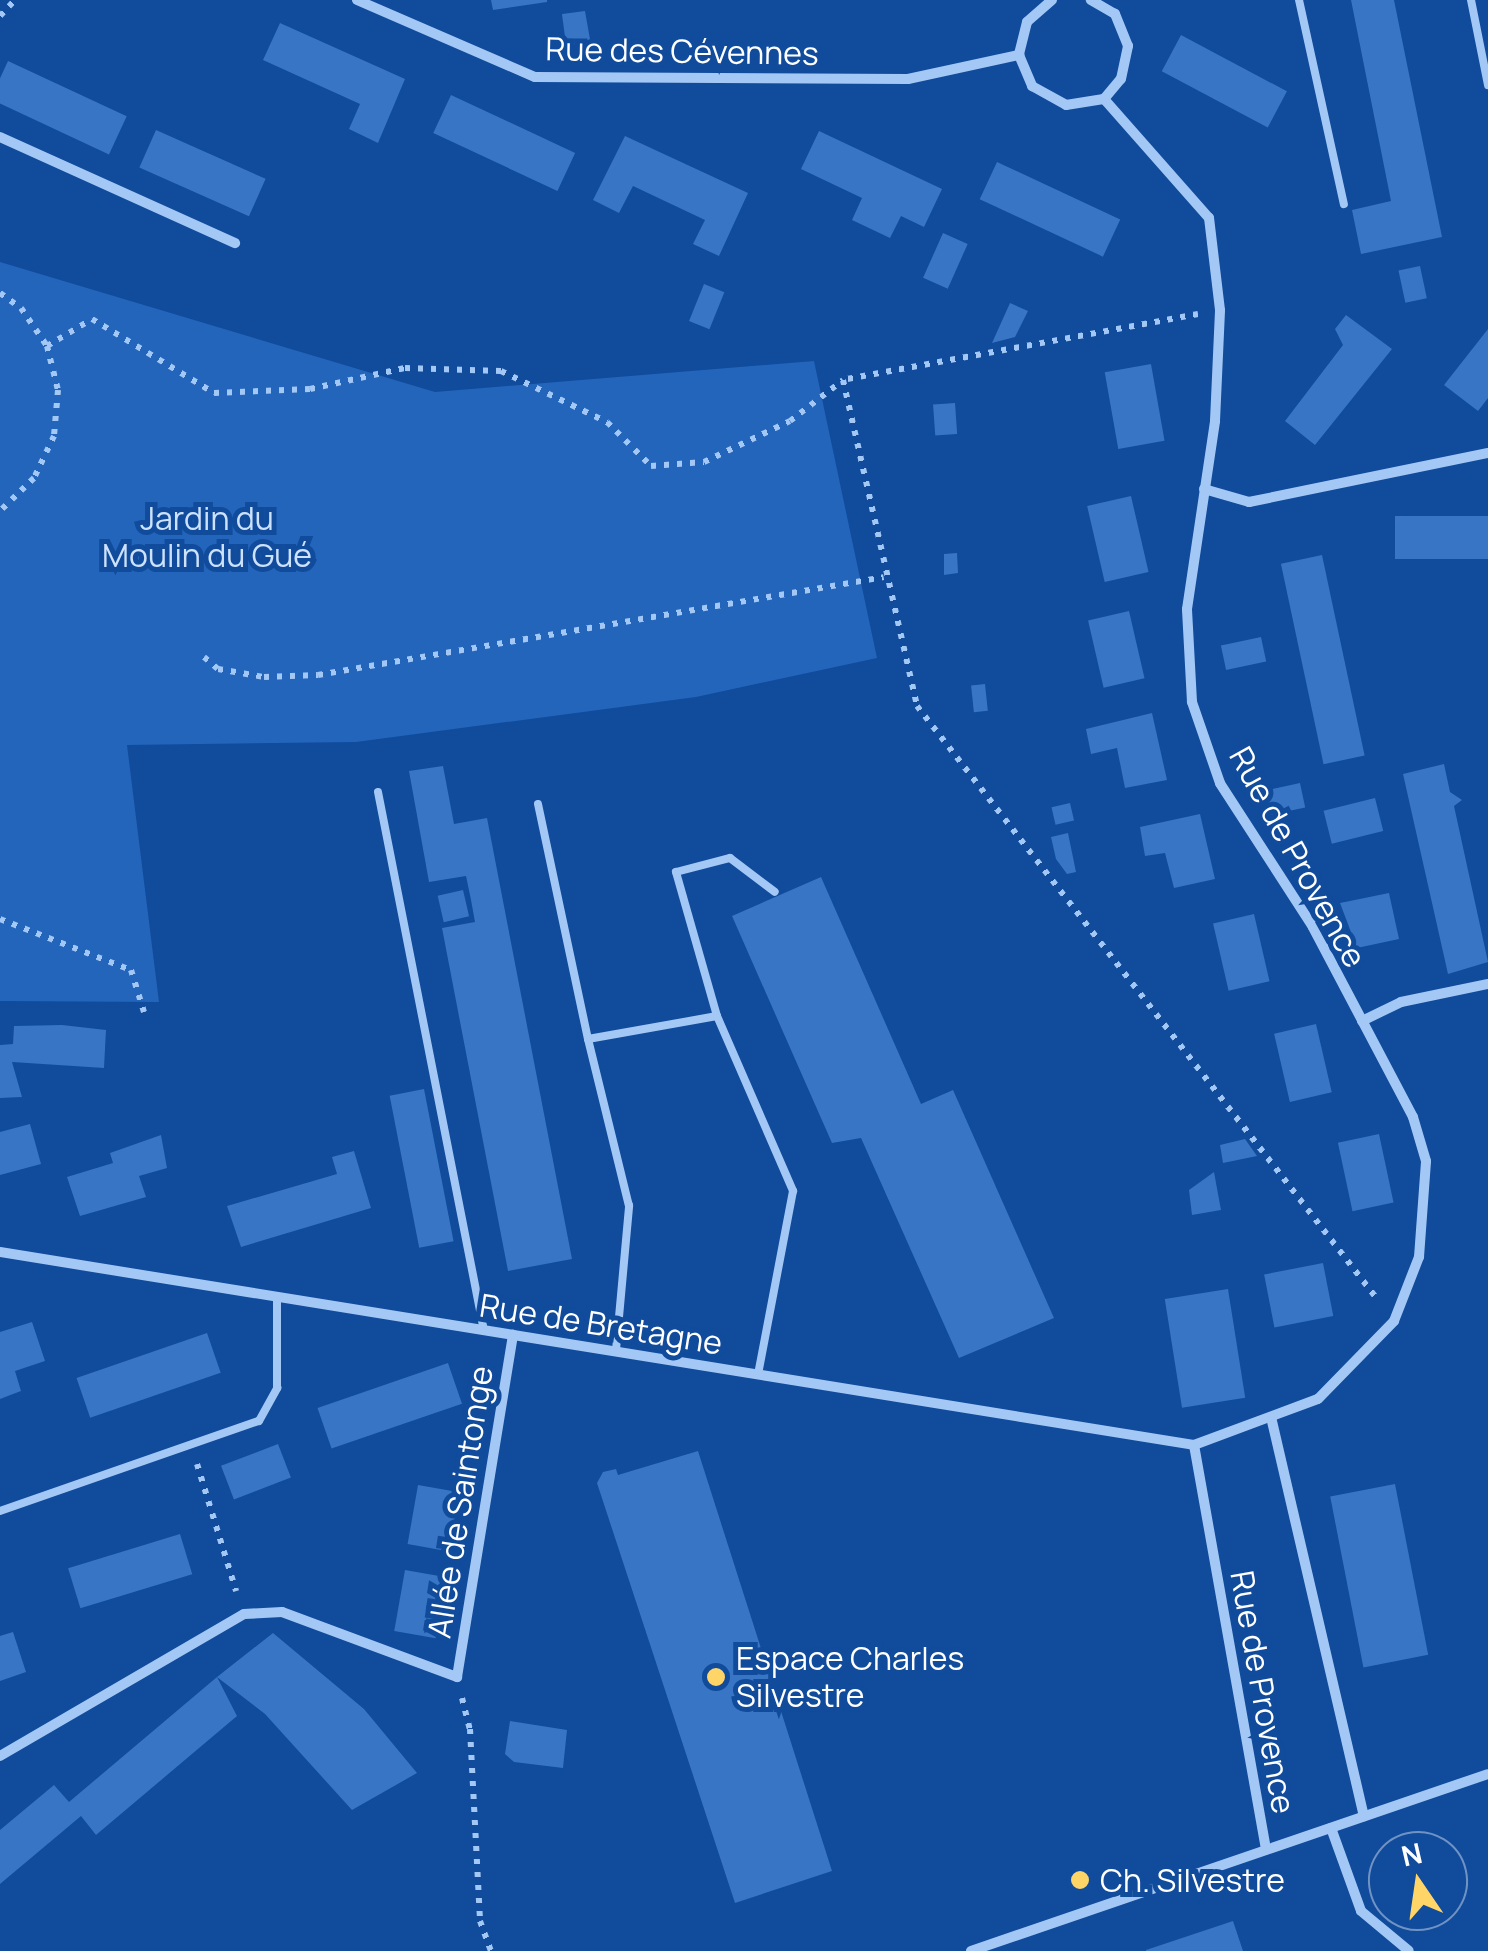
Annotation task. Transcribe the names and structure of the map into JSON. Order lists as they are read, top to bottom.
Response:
{
  "streets": {
    "street": [
      "Rue des Cévennes",
      "Rue de Provence",
      "Rue de Bretagne",
      "Allée de Saintonge"
    ]
  },
  "crossings": [
    ["Rue de Provence", "Rue de Bretagne"],
    ["Rue de Bretagne", "Allée de Saintonge"]
  ],
  "parks": ["Jardin du Moulin du Gué"],
  "places": ["Espace Charles Silvestre", "Ch. Silvestre"],
  "north": "top"
}
